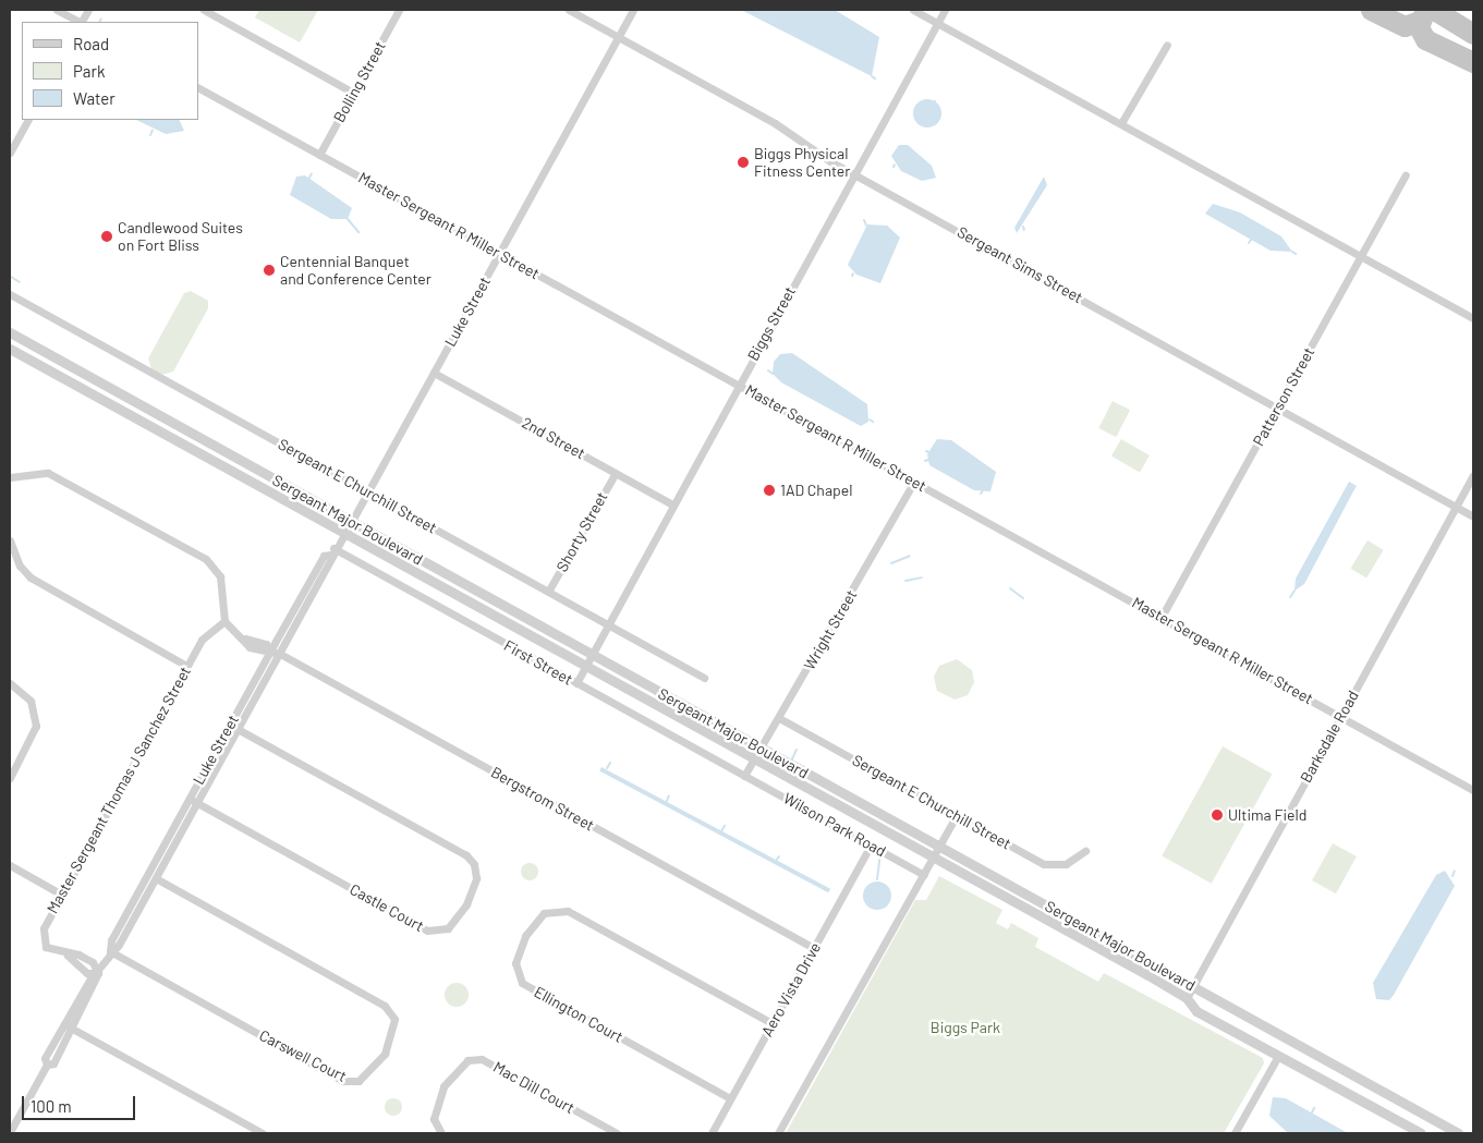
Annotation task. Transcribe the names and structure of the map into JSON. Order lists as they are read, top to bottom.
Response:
{
  "streets": {
    "street": [
      "Bolling Street",
      "Master Sergeant R Miller Street",
      "Sergeant Sims Street",
      "Luke Street",
      "Biggs Street",
      "Patterson Street",
      "2nd Street",
      "Sergeant E Churchill Street",
      "Sergeant Major Boulevard",
      "Shorty Street",
      "Wright Street",
      "First Street",
      "Barksdale Road",
      "Master Sergeant Thomas J Sanchez Street",
      "Bergstrom Street",
      "Wilson Park Road",
      "Castle Court",
      "Aero Vista Drive",
      "Ellington Court",
      "Carswell Court",
      "Mac Dill Court"
    ]
  },
  "crossings": [
    ["Bolling Street", "Master Sergeant R Miller Street"],
    ["Master Sergeant R Miller Street", "Luke Street"],
    ["Master Sergeant R Miller Street", "Biggs Street"],
    ["Master Sergeant R Miller Street", "Patterson Street"],
    ["Master Sergeant R Miller Street", "Wright Street"],
    ["Master Sergeant R Miller Street", "Barksdale Road"],
    ["Sergeant Sims Street", "Luke Street"],
    ["Sergeant Sims Street", "Biggs Street"],
    ["Sergeant Sims Street", "Patterson Street"],
    ["Sergeant Sims Street", "Barksdale Road"],
    ["Luke Street", "2nd Street"],
    ["Luke Street", "Sergeant E Churchill Street"],
    ["Luke Street", "Sergeant Major Boulevard"],
    ["Luke Street", "First Street"],
    ["Luke Street", "Master Sergeant Thomas J Sanchez Street"],
    ["Luke Street", "Bergstrom Street"],
    ["Luke Street", "Castle Court"],
    ["Luke Street", "Carswell Court"],
    ["Biggs Street", "2nd Street"],
    ["Biggs Street", "Sergeant E Churchill Street"],
    ["Biggs Street", "Sergeant Major Boulevard"],
    ["Biggs Street", "First Street"],
    ["2nd Street", "Shorty Street"],
    ["Sergeant E Churchill Street", "Shorty Street"],
    ["Sergeant E Churchill Street", "Wright Street"],
    ["Sergeant Major Boulevard", "Wright Street"],
    ["Sergeant Major Boulevard", "Barksdale Road"],
    ["Wright Street", "First Street"],
    ["Wright Street", "Wilson Park Road"],
    ["First Street", "Wilson Park Road"],
    ["Master Sergeant Thomas J Sanchez Street", "Bergstrom Street"],
    ["Bergstrom Street", "Aero Vista Drive"],
    ["Wilson Park Road", "Aero Vista Drive"],
    ["Aero Vista Drive", "Ellington Court"]
  ],
  "parks": ["Biggs Park"],
  "places": [
    "Biggs Physical Fitness Center",
    "Candlewood Suites on Fort Bliss",
    "Centennial Banquet and Conference Center",
    "1AD Chapel",
    "Ultima Field"
  ],
  "legend": ["Road", "Park", "Water"],
  "scale_bar": "100 m"
}
